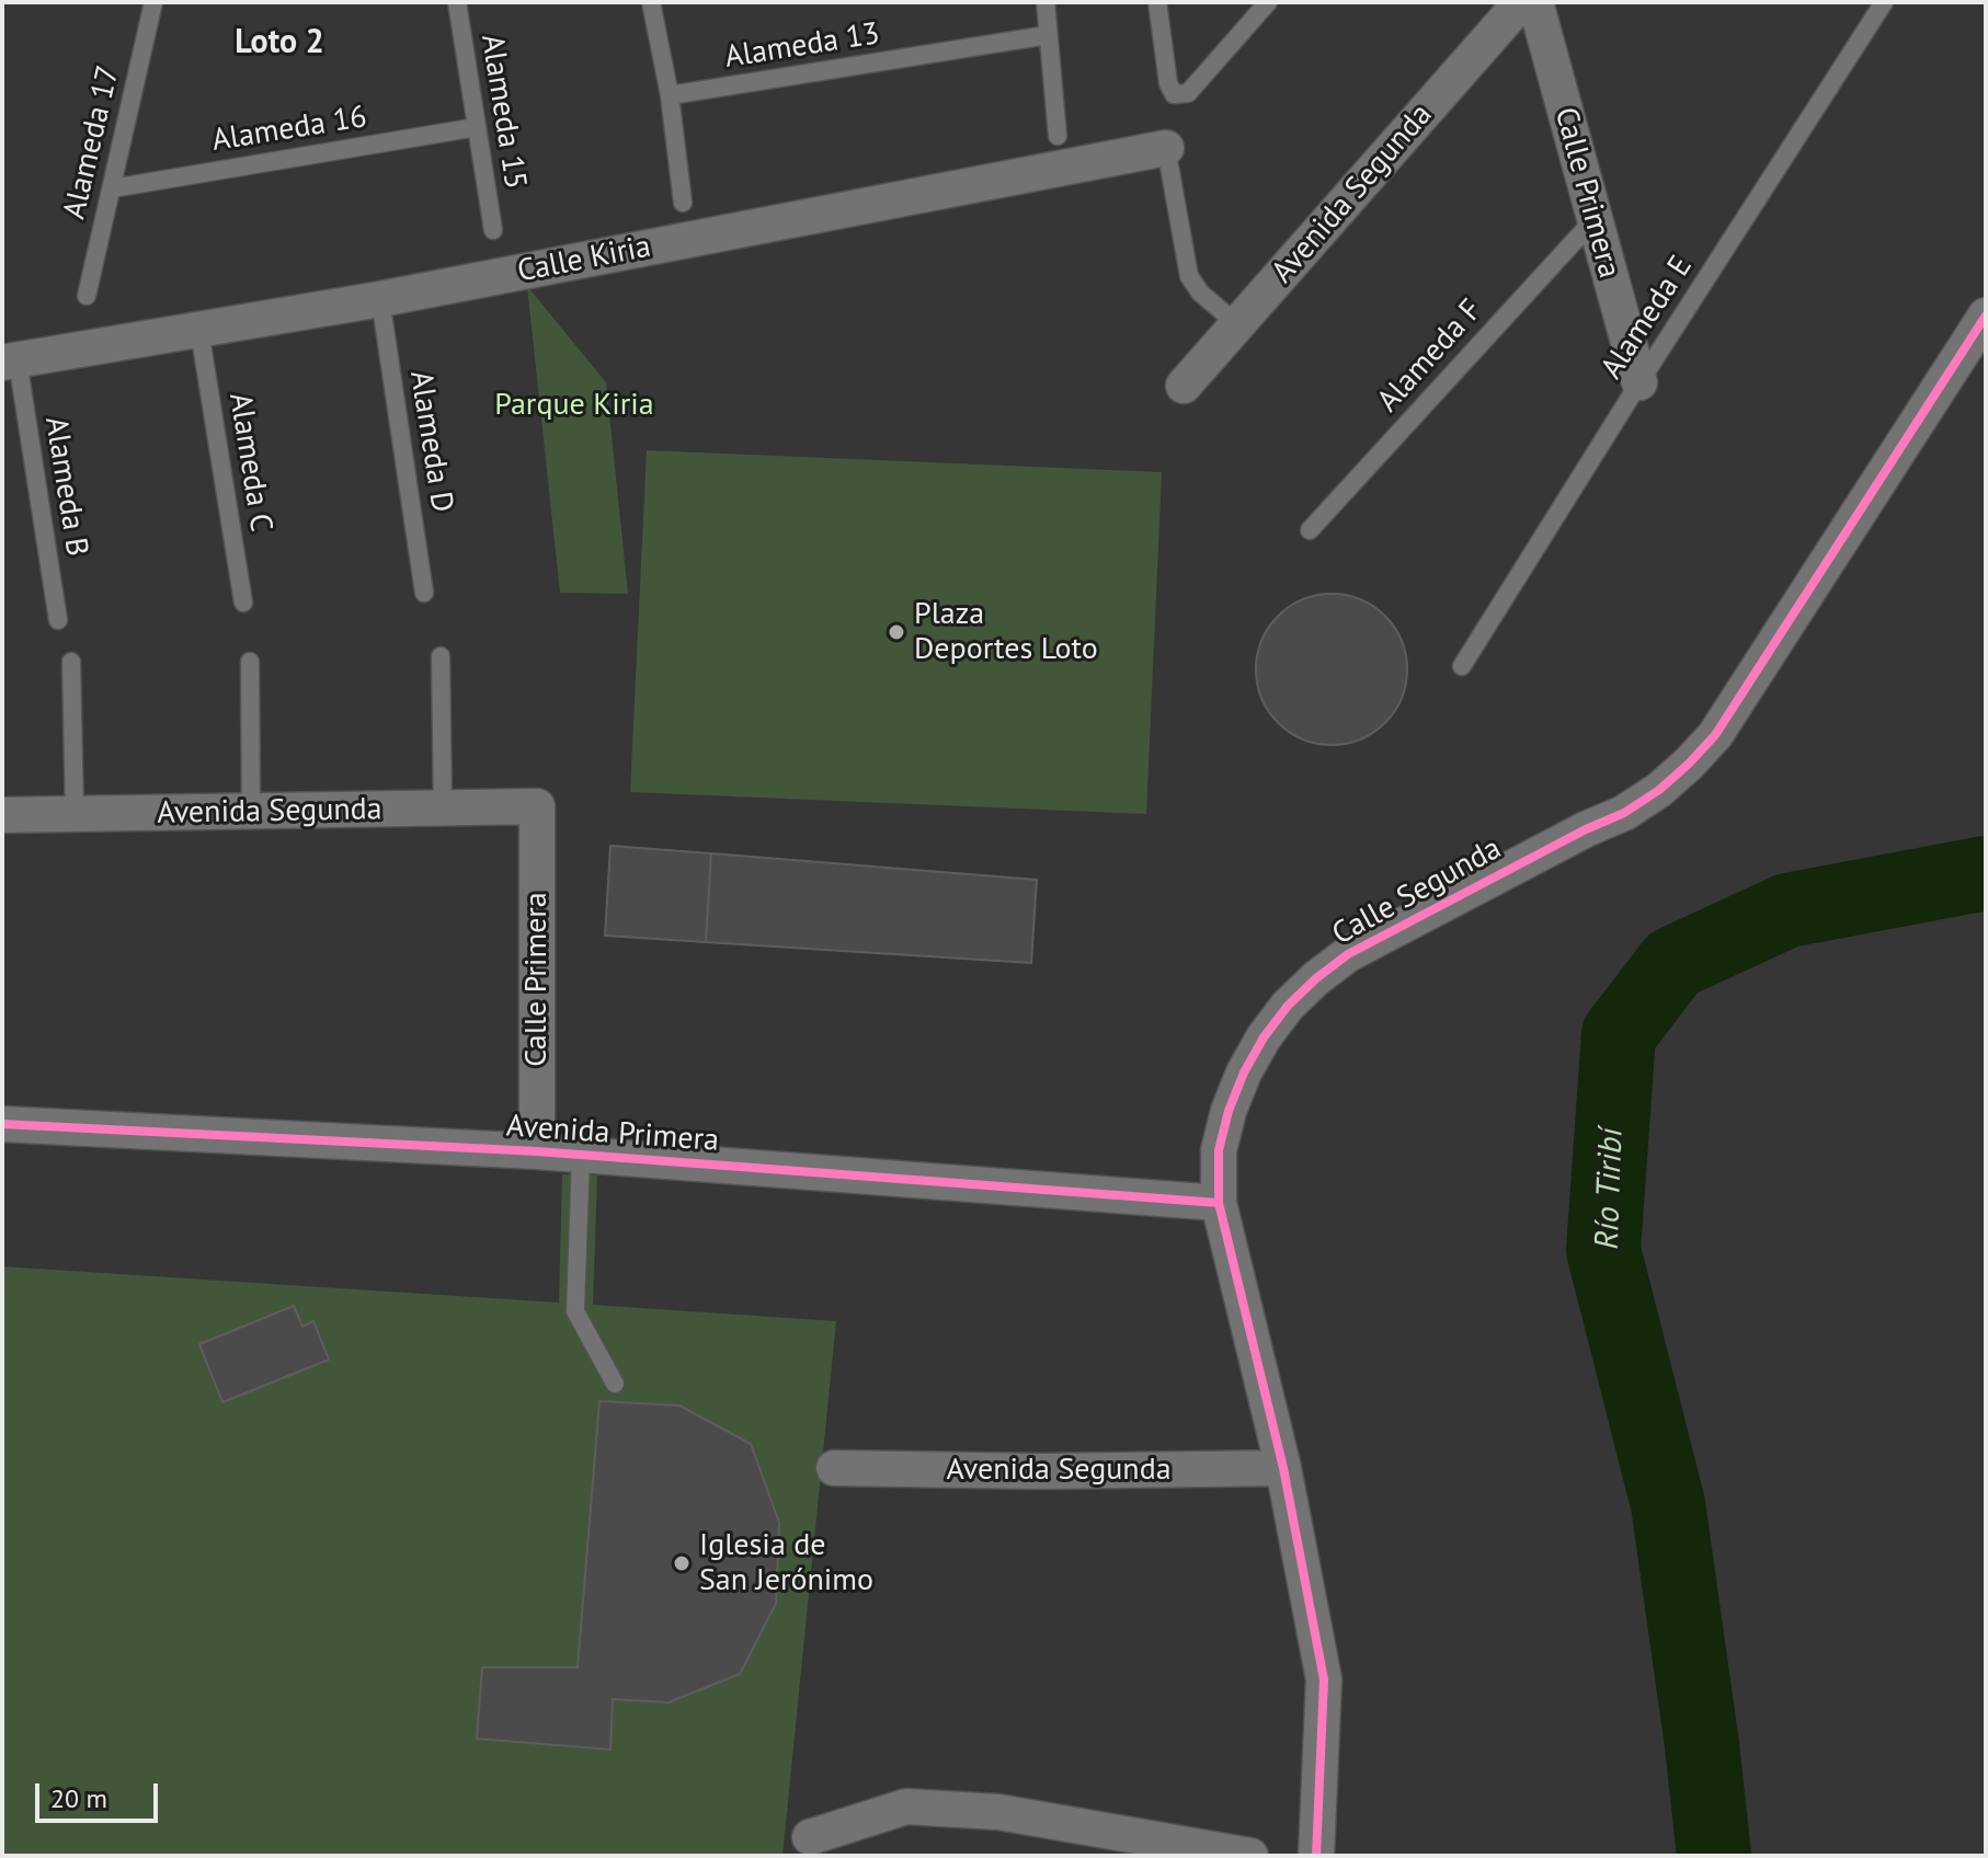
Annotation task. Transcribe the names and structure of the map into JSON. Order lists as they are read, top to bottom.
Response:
{
  "streets": {
    "street": [
      "Calle Primera",
      "Avenida Segunda",
      "Calle Kiria",
      "Calle Segunda",
      "Avenida Primera"
    ],
    "lane": [
      "Alameda 13",
      "Alameda 15",
      "Alameda 16",
      "Alameda 17",
      "Alameda E",
      "Alameda F",
      "Alameda D",
      "Alameda C",
      "Alameda B"
    ]
  },
  "crossings": [
    ["Alameda 15", "Alameda 16"],
    ["Alameda 16", "Alameda 17"],
    ["Calle Primera", "Avenida Segunda"],
    ["Calle Primera", "Alameda E"],
    ["Calle Primera", "Alameda F"],
    ["Calle Primera", "Avenida Primera"],
    ["Avenida Segunda", "Calle Segunda"],
    ["Calle Kiria", "Alameda D"],
    ["Calle Kiria", "Alameda C"],
    ["Calle Kiria", "Alameda B"],
    ["Calle Segunda", "Avenida Primera"]
  ],
  "districts": ["Loto 2"],
  "water": ["Río Tiribí"],
  "parks": ["Parque Kiria"],
  "places": ["Plaza Deportes Loto", "Iglesia de San Jerónimo"],
  "scale_bar": "20 m"
}
